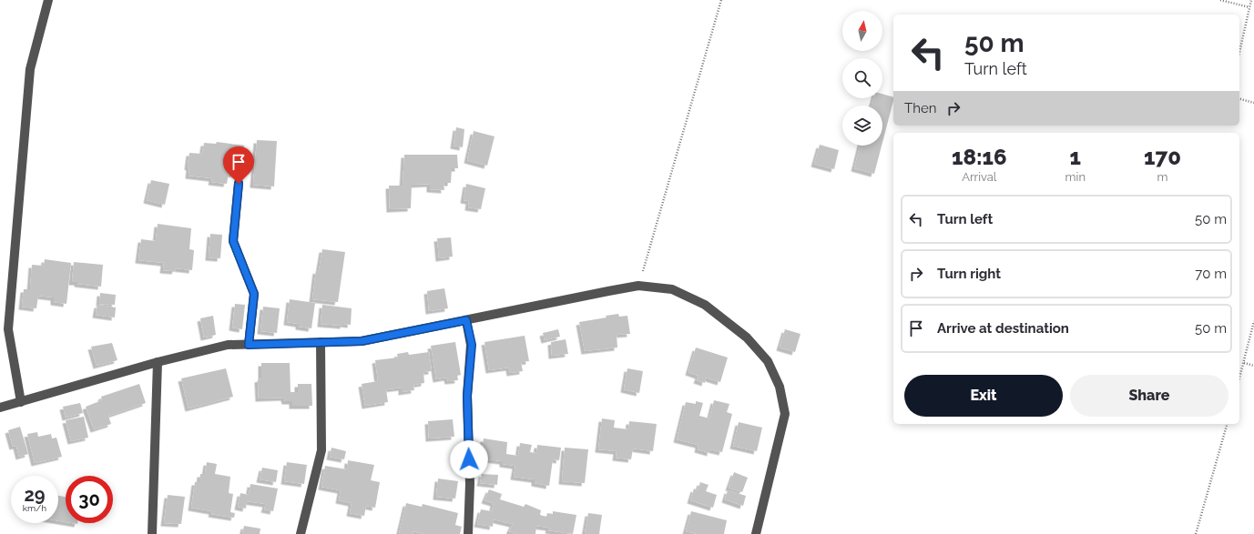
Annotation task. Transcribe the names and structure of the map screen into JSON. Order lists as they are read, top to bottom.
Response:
{
  "north": "top",
  "page": {
    "turn": ["50 m", "Turn left"],
    "then": "Then",
    "eta": [
      "18:16",
      "Arrival",
      "1",
      "min",
      "170",
      "m"
    ],
    "list": [
      {
        "name": "Turn left",
        "value": "50 m"
      },
      {
        "name": "Turn right",
        "value": "70 m"
      },
      {
        "name": "Arrive at destination",
        "value": "50 m"
      }
    ],
    "buttons": ["Exit", "Share"],
    "speed": "29 km/h",
    "limit": "30"
  }
}
